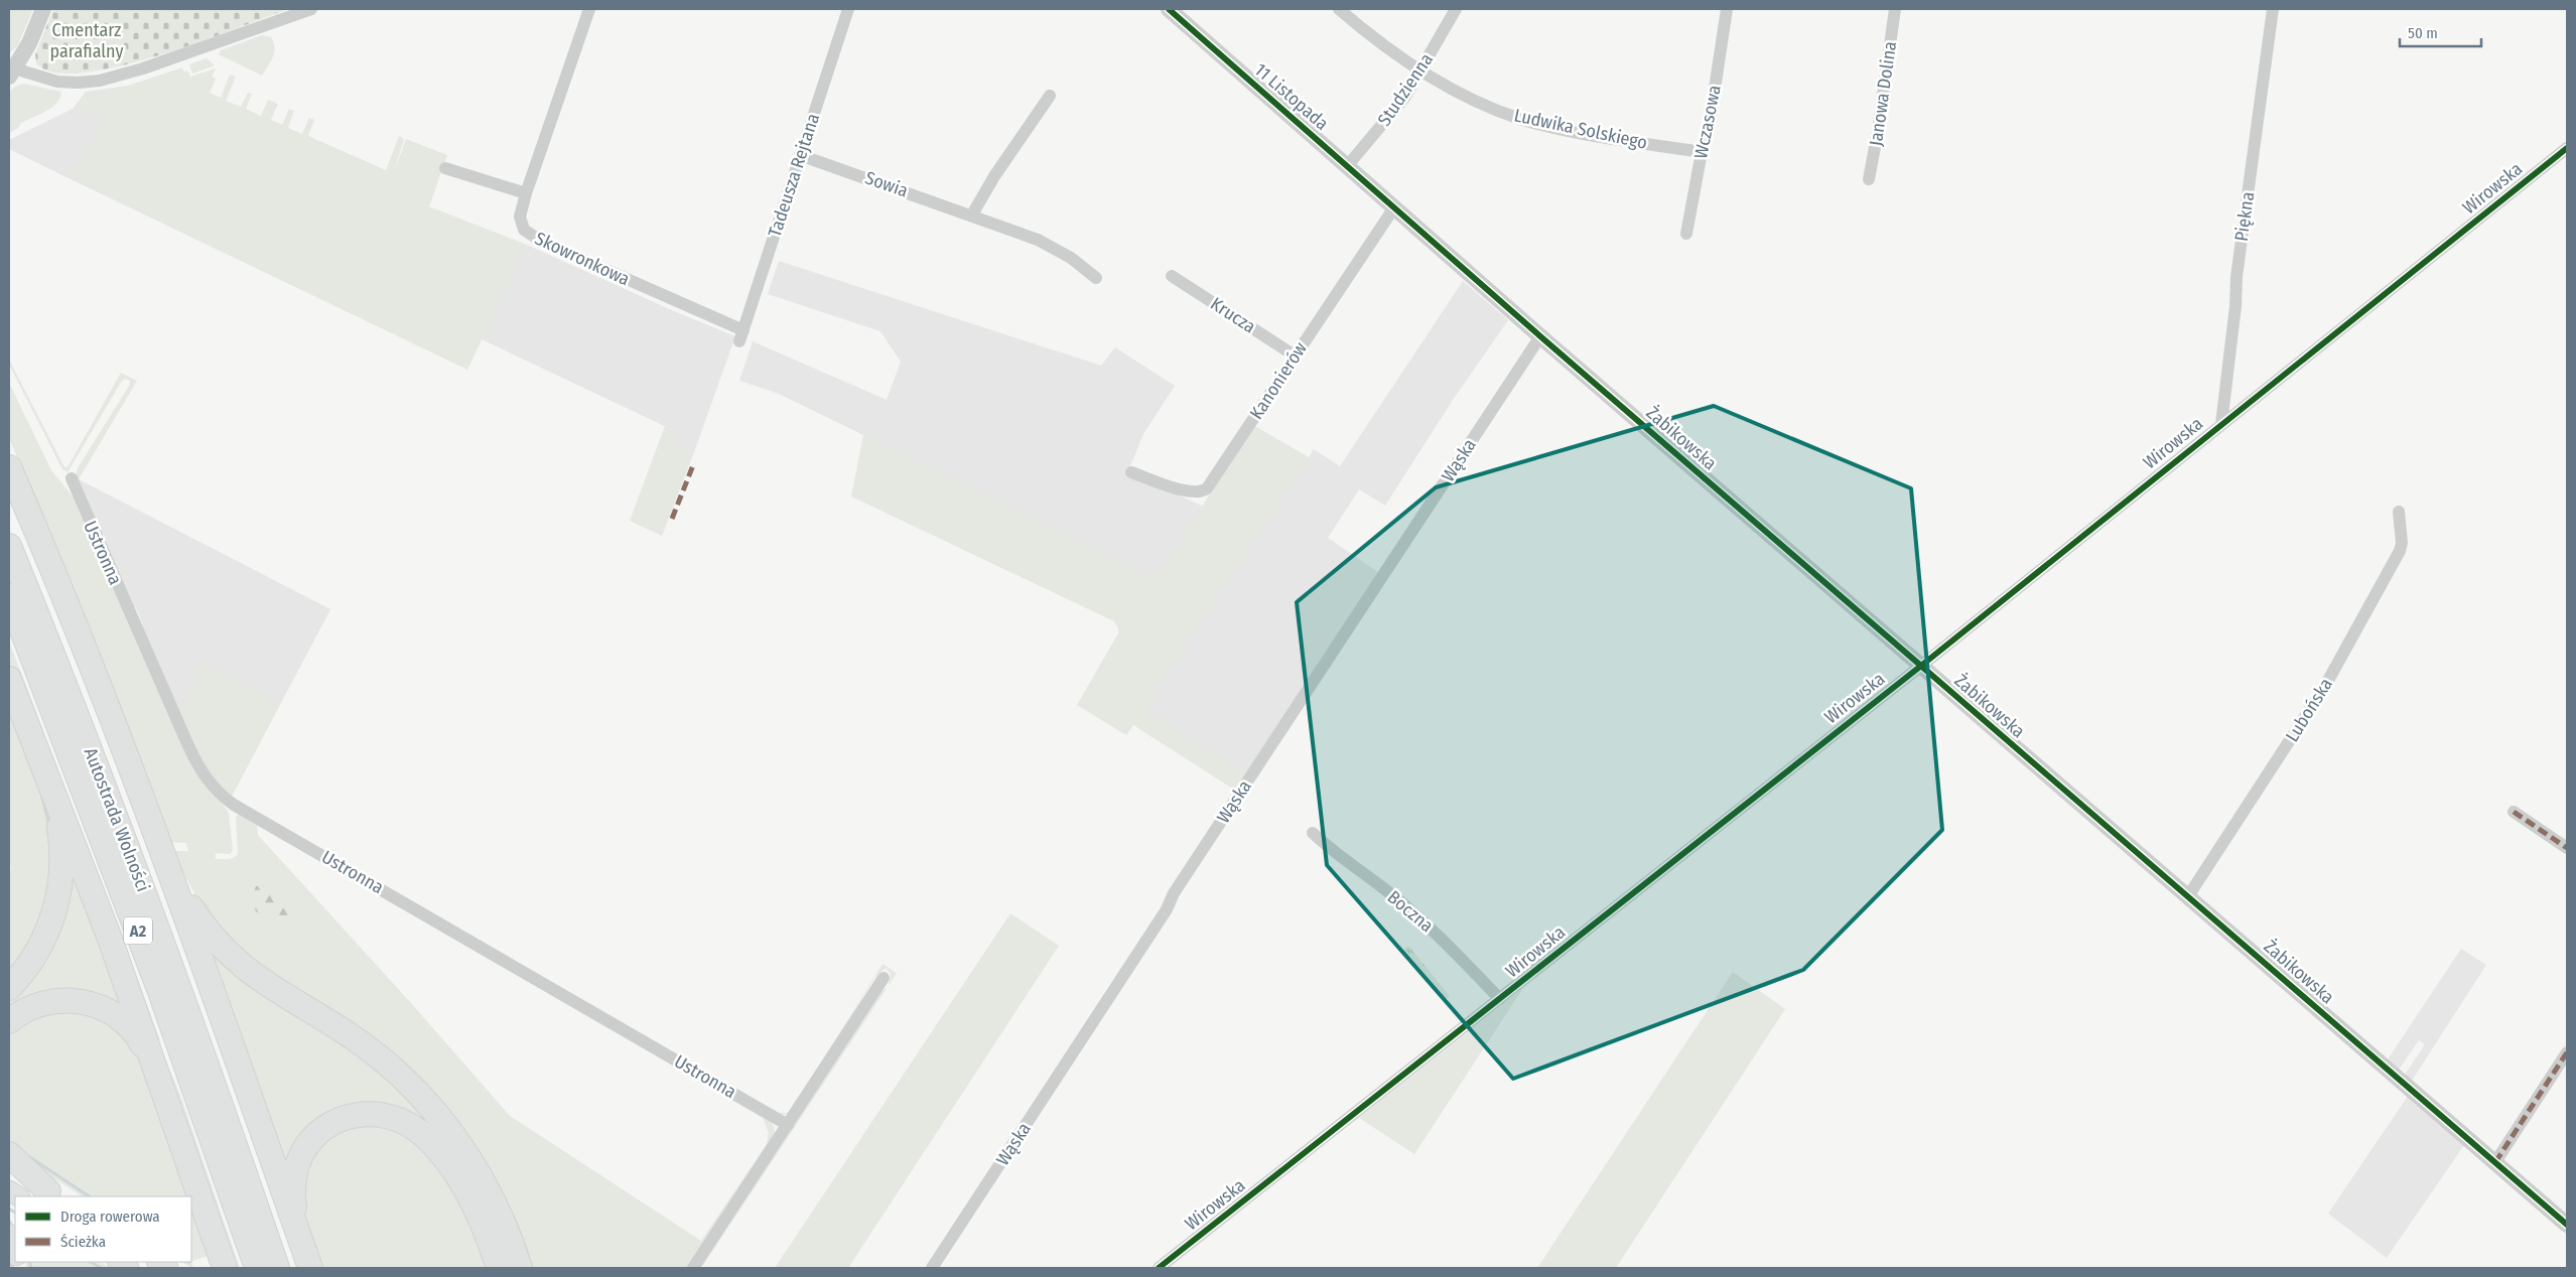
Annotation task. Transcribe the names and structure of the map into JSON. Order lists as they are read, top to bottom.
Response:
{
  "streets": {
    "highway": ["Autostrada Wolności", "A2"],
    "street": [
      "Studzienna",
      "Janowa Dolina",
      "11 Listopada",
      "Wczasowa",
      "Ludwika Solskiego",
      "Tadeusza Rejtana",
      "Sowia",
      "Wirowska",
      "Piękna",
      "Skowronkowa",
      "Krucza",
      "Kanonierów",
      "Żabikowska",
      "Wąska",
      "Ustronna",
      "Lubońska",
      "Boczna"
    ]
  },
  "crossings": [
    ["Studzienna", "11 Listopada"],
    ["Studzienna", "Ludwika Solskiego"],
    ["11 Listopada", "Kanonierów"],
    ["11 Listopada", "Żabikowska"],
    ["Wczasowa", "Ludwika Solskiego"],
    ["Tadeusza Rejtana", "Sowia"],
    ["Tadeusza Rejtana", "Skowronkowa"],
    ["Wirowska", "Piękna"],
    ["Wirowska", "Żabikowska"],
    ["Wirowska", "Boczna"],
    ["Krucza", "Kanonierów"],
    ["Kanonierów", "Żabikowska"],
    ["Żabikowska", "Wąska"],
    ["Żabikowska", "Lubońska"]
  ],
  "parks": ["Cmentarz parafialny"],
  "legend": ["Droga rowerowa", "Ścieżka"],
  "scale_bar": "50 m"
}
